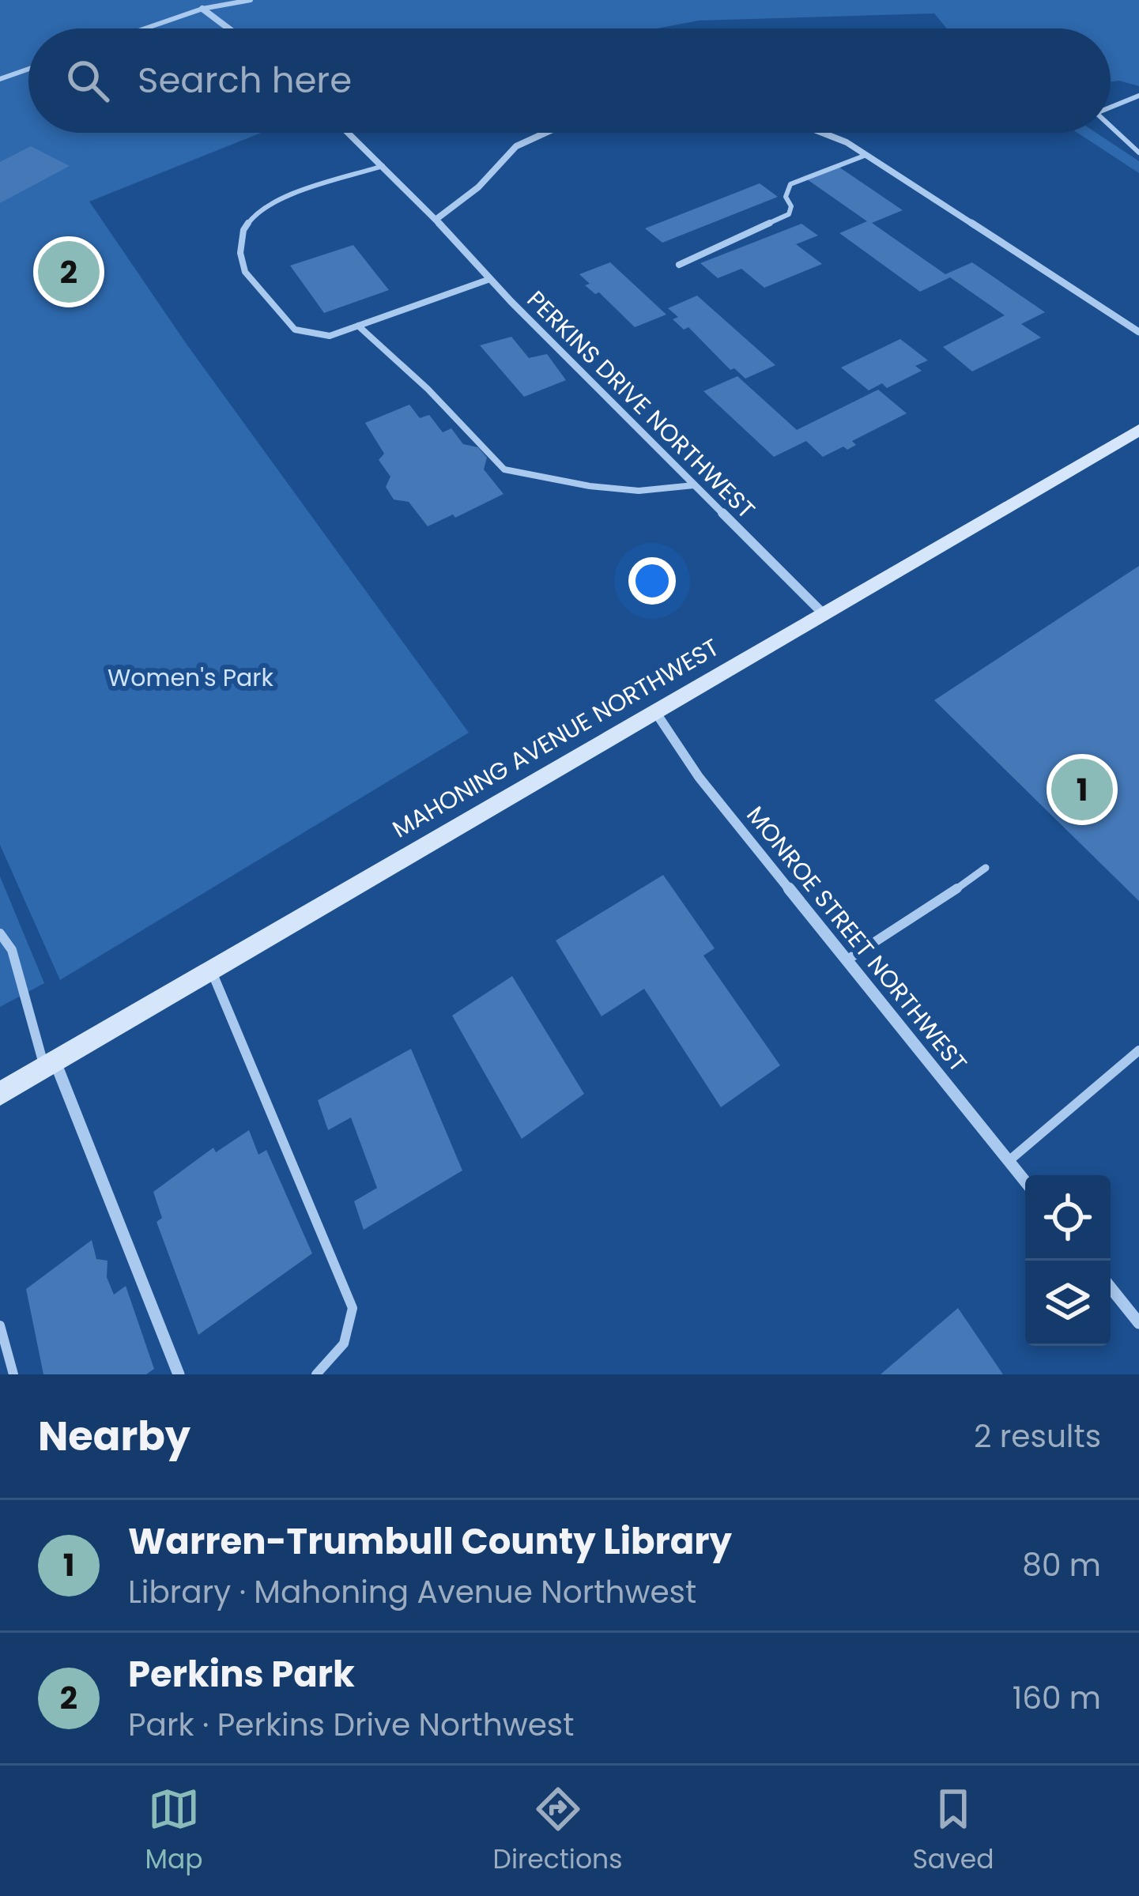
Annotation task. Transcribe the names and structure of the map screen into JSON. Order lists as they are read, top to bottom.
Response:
{
  "streets": {
    "main road": ["MAHONING AVENUE NORTHWEST"],
    "street": ["PERKINS DRIVE NORTHWEST", "MONROE STREET NORTHWEST"]
  },
  "crossings": [
    ["PERKINS DRIVE NORTHWEST", "MAHONING AVENUE NORTHWEST"],
    ["MAHONING AVENUE NORTHWEST", "MONROE STREET NORTHWEST"]
  ],
  "parks": ["Women's Park"],
  "page": {
    "search": "Search here",
    "pins": ["2", "1"],
    "heading": ["Nearby", "2 results"],
    "list": [
      {
        "mark": "1",
        "name": "Warren-Trumbull County Library",
        "note": "Library · Mahoning Avenue Northwest",
        "value": "80 m"
      },
      {
        "mark": "2",
        "name": "Perkins Park",
        "note": "Park · Perkins Drive Northwest",
        "value": "160 m"
      }
    ],
    "nav": ["Map", "Directions", "Saved"]
  }
}
